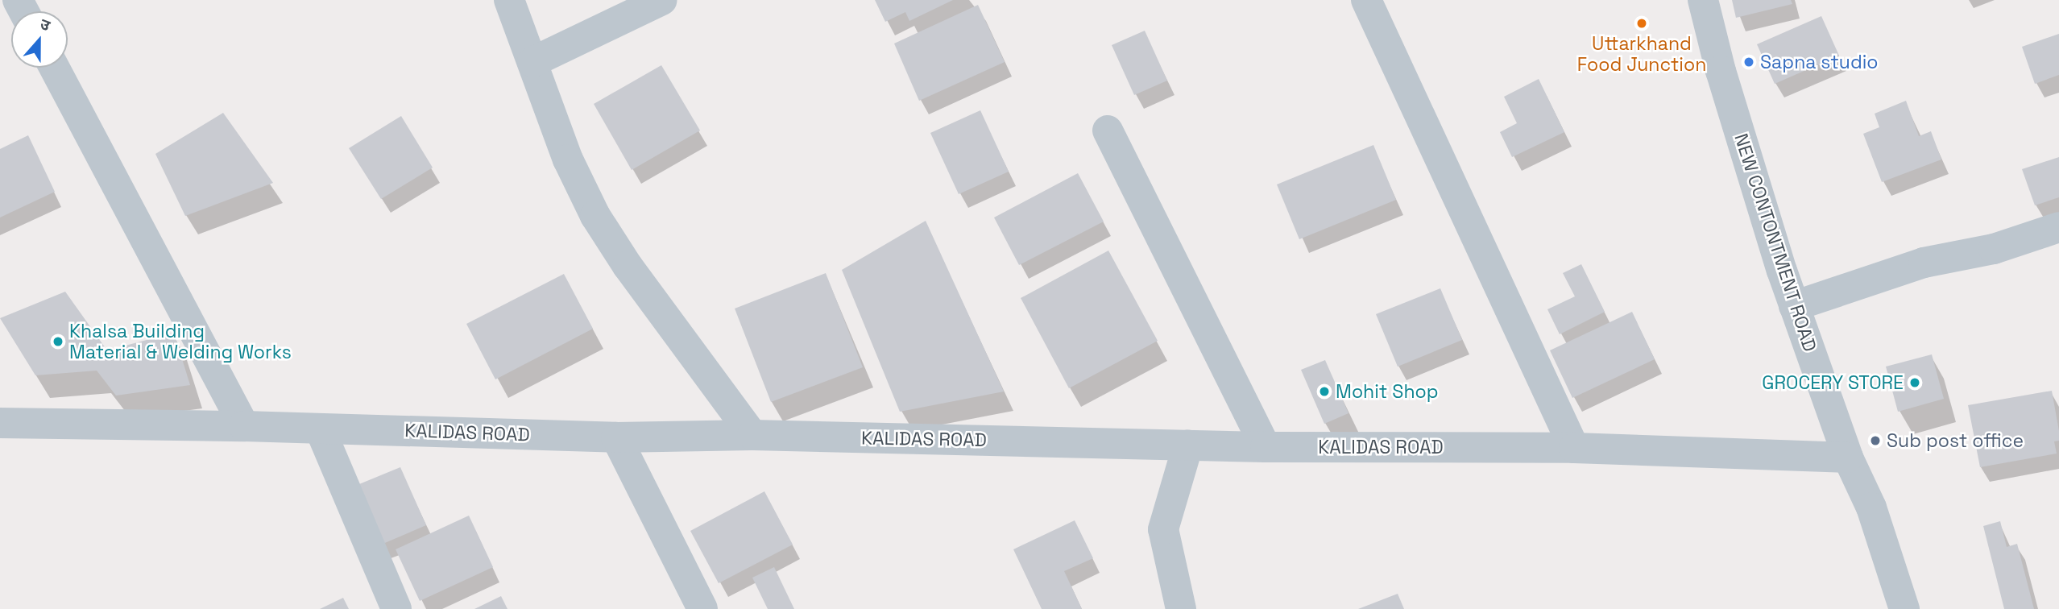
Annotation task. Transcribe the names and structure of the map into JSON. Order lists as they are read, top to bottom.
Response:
{
  "streets": {
    "street": ["NEW CONTONTMENT ROAD", "KALIDAS ROAD"]
  },
  "crossings": [
    ["NEW CONTONTMENT ROAD", "KALIDAS ROAD"]
  ],
  "places": [
    "Uttarkhand Food Junction",
    "Sapna studio",
    "Khalsa Building Material & Welding Works",
    "GROCERY STORE",
    "Mohit Shop",
    "Sub post office"
  ],
  "north": "top"
}
